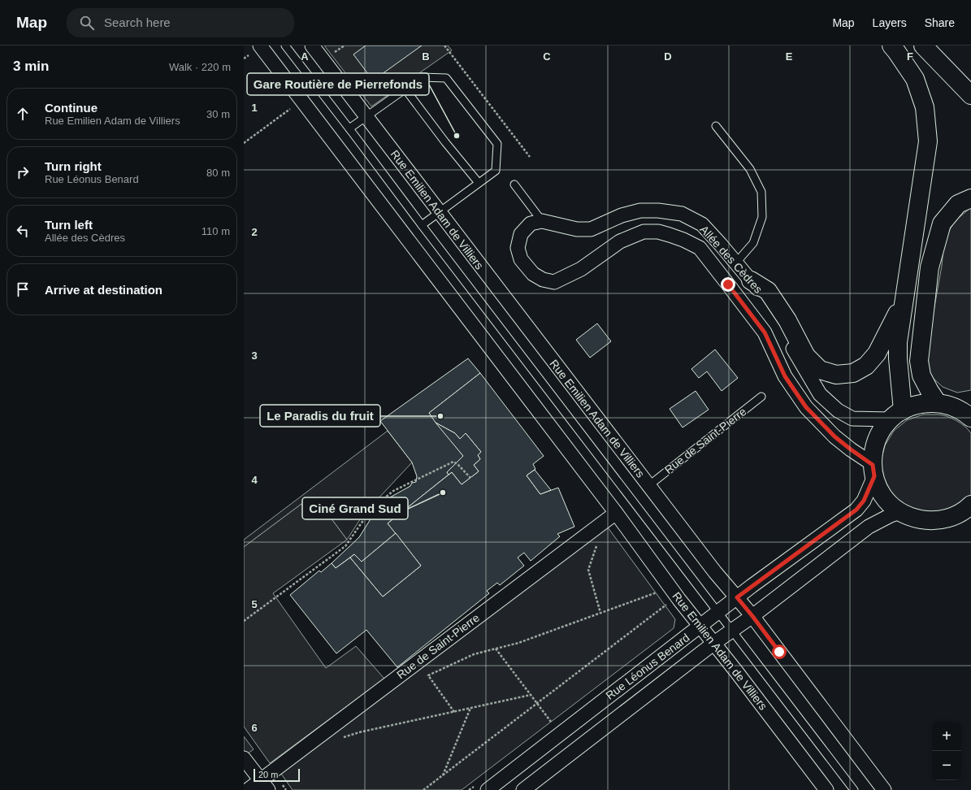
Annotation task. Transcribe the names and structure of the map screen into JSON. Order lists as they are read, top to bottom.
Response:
{
  "streets": {
    "street": [
      "Rue Emilien Adam de Villiers",
      "Allée des Cèdres",
      "Rue de Saint-Pierre",
      "Rue Léonus Benard"
    ]
  },
  "crossings": [
    ["Rue Emilien Adam de Villiers", "Rue de Saint-Pierre"],
    ["Rue Emilien Adam de Villiers", "Rue Léonus Benard"],
    ["Allée des Cèdres", "Rue Léonus Benard"]
  ],
  "places": ["Gare Routière de Pierrefonds", "Le Paradis du fruit", "Ciné Grand Sud"],
  "scale_bar": "20 m",
  "page": {
    "header": "Map",
    "search": "Search here",
    "nav": ["Map", "Layers", "Share"],
    "heading": ["3 min", "Walk · 220 m"],
    "list": [
      ["Continue", "Rue Emilien Adam de Villiers", "30 m"],
      ["Turn right", "Rue Léonus Benard", "80 m"],
      ["Turn left", "Allée des Cèdres", "110 m"],
      "Arrive at destination"
    ],
    "map_buttons": ["+", "−"],
    "scale": "20 m"
  },
  "grid": {
    "columns": [
      "A",
      "B",
      "C",
      "D",
      "E",
      "F"
    ],
    "rows": [
      "1",
      "2",
      "3",
      "4",
      "5",
      "6"
    ]
  }
}
